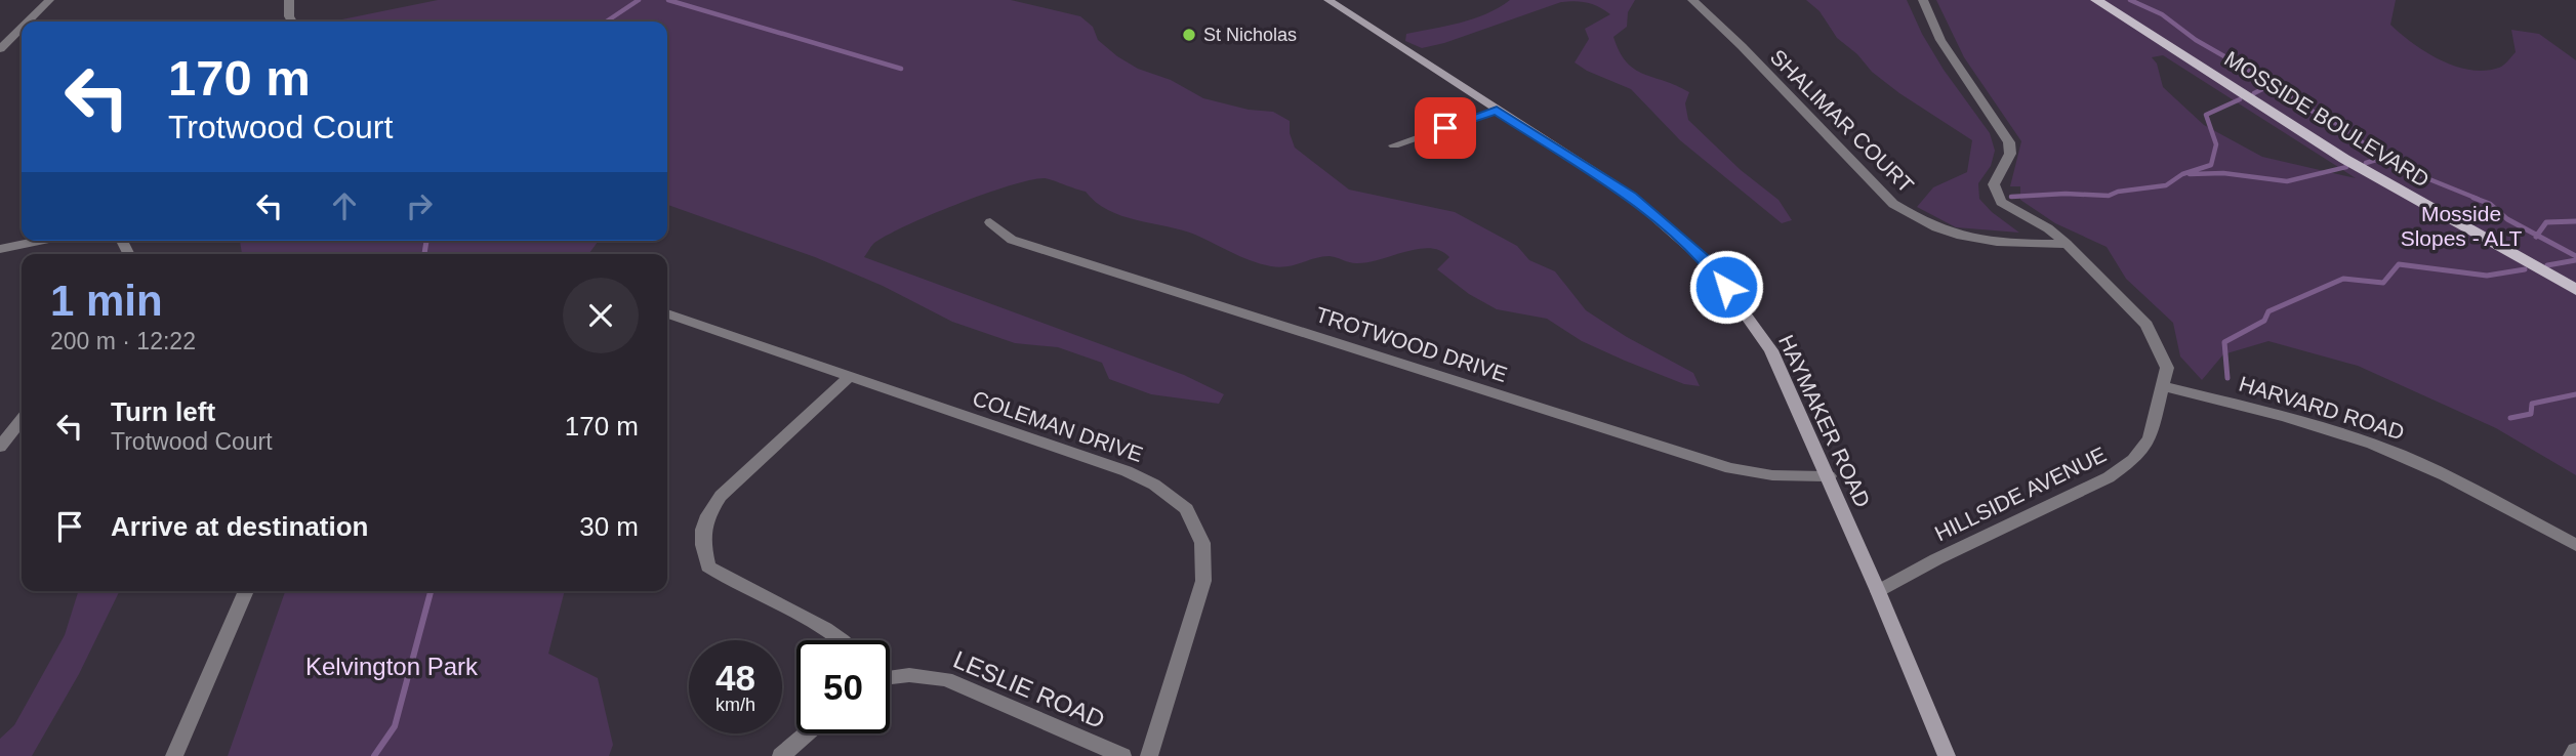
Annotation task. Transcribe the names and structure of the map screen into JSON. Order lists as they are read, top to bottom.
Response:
{
  "streets": {
    "main road": ["MOSSIDE BOULEVARD", "HAYMAKER ROAD"],
    "street": [
      "SHALIMAR COURT",
      "TROTWOOD DRIVE",
      "HARVARD ROAD",
      "COLEMAN DRIVE",
      "HILLSIDE AVENUE",
      "LESLIE ROAD"
    ]
  },
  "crossings": [
    ["SHALIMAR COURT", "HILLSIDE AVENUE"],
    ["TROTWOOD DRIVE", "HAYMAKER ROAD"],
    ["HARVARD ROAD", "HILLSIDE AVENUE"],
    ["HAYMAKER ROAD", "HILLSIDE AVENUE"]
  ],
  "parks": ["Mosside Slopes - ALT", "Kelvington Park"],
  "places": ["St Nicholas"],
  "page": {
    "turn": ["170 m", "Trotwood Court"],
    "heading": ["1 min", "200 m · 12:22"],
    "list": [
      {
        "name": "Turn left",
        "note": "Trotwood Court",
        "value": "170 m"
      },
      {
        "name": "Arrive at destination",
        "value": "30 m"
      }
    ],
    "speed": "48 km/h",
    "limit": "50"
  }
}
